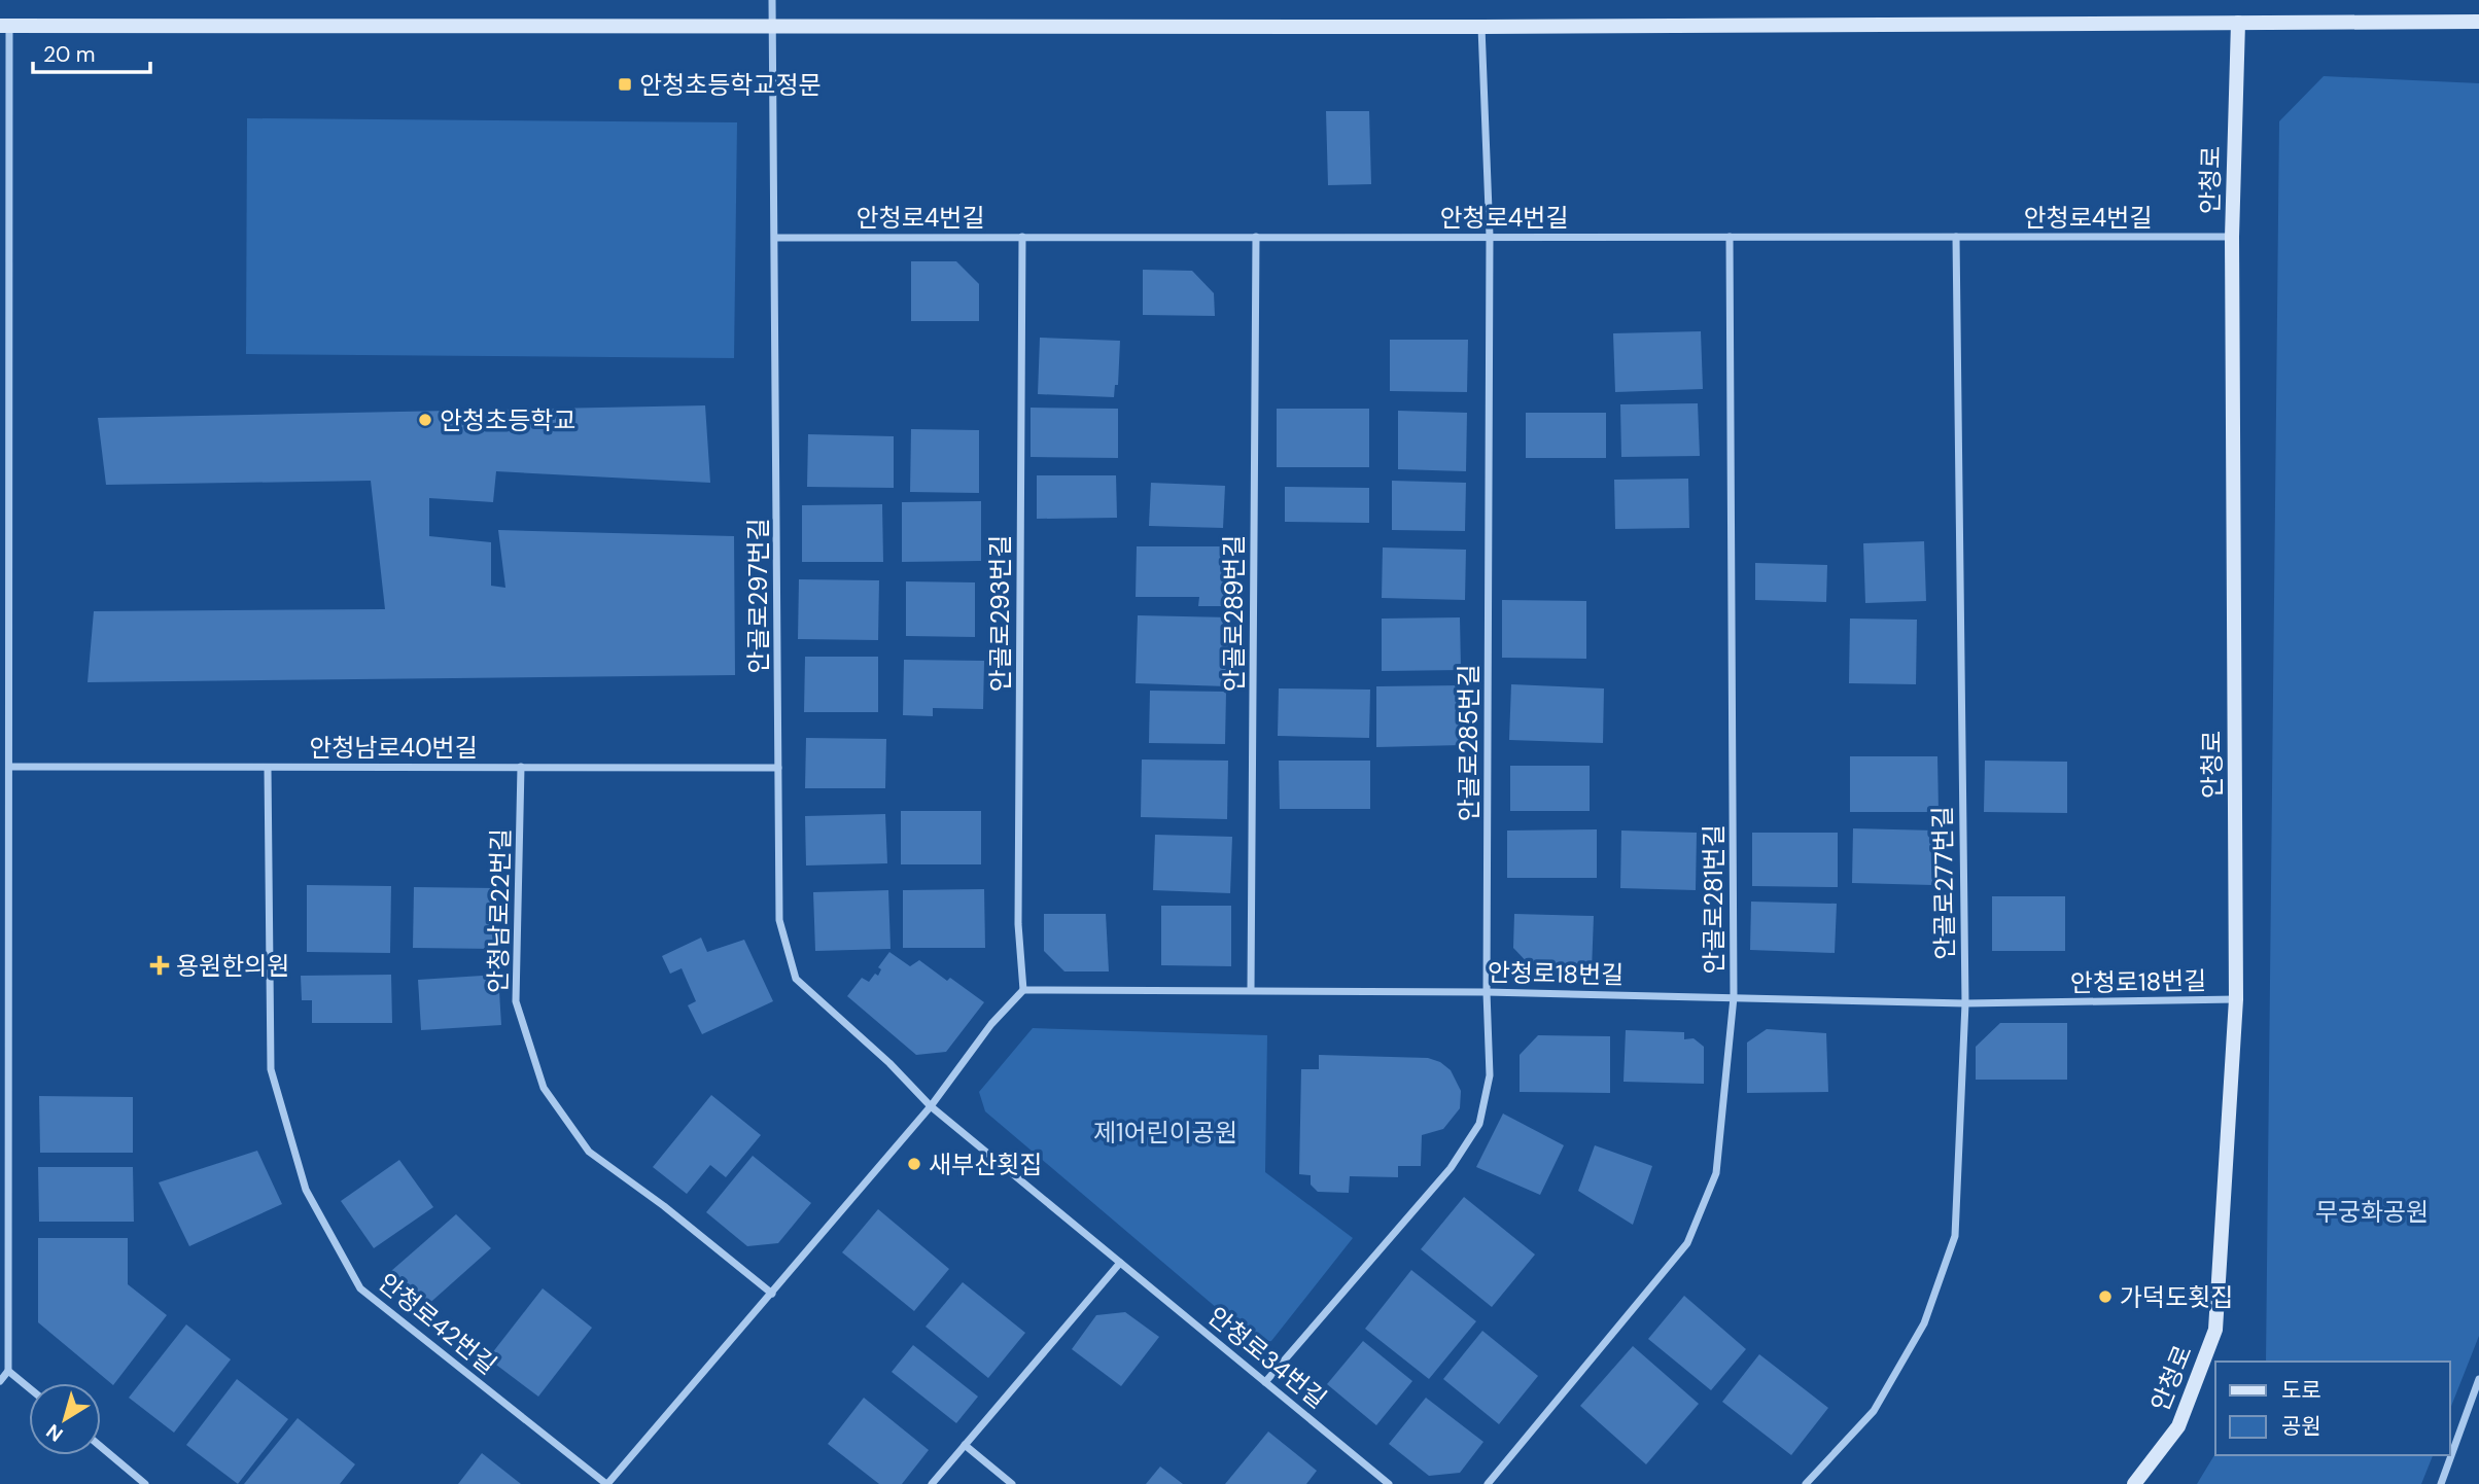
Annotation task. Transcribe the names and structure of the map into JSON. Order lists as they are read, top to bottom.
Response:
{
  "streets": {
    "main road": ["안청로"],
    "street": [
      "안청로4번길",
      "안골로297번길",
      "안골로293번길",
      "안골로289번길",
      "안골로285번길",
      "안청남로40번길",
      "안골로277번길",
      "안골로281번길",
      "안청남로22번길",
      "안청로18번길",
      "안청로42번길",
      "안청로34번길"
    ]
  },
  "crossings": [
    ["안청로", "안청로4번길"],
    ["안청로", "안청로18번길"],
    ["안청로4번길", "안골로297번길"],
    ["안청로4번길", "안골로293번길"],
    ["안청로4번길", "안골로289번길"],
    ["안청로4번길", "안골로285번길"],
    ["안청로4번길", "안골로277번길"],
    ["안청로4번길", "안골로281번길"],
    ["안골로297번길", "안청남로40번길"],
    ["안골로297번길", "안청로34번길"],
    ["안골로293번길", "안청로18번길"],
    ["안골로289번길", "안청로18번길"],
    ["안골로285번길", "안청로18번길"],
    ["안골로285번길", "안청로34번길"],
    ["안청남로40번길", "안청남로22번길"],
    ["안청남로40번길", "안청로42번길"],
    ["안골로277번길", "안청로18번길"],
    ["안골로281번길", "안청로18번길"]
  ],
  "parks": ["제1어린이공원", "무궁화공원"],
  "places": {
    "transit": ["안청초등학교정문"],
    "other": ["안청초등학교", "새부산횟집", "가덕도횟집"],
    "health": ["용원한의원"]
  },
  "legend": ["도로", "공원"],
  "scale_bar": "20 m",
  "north": "bottom left"
}
